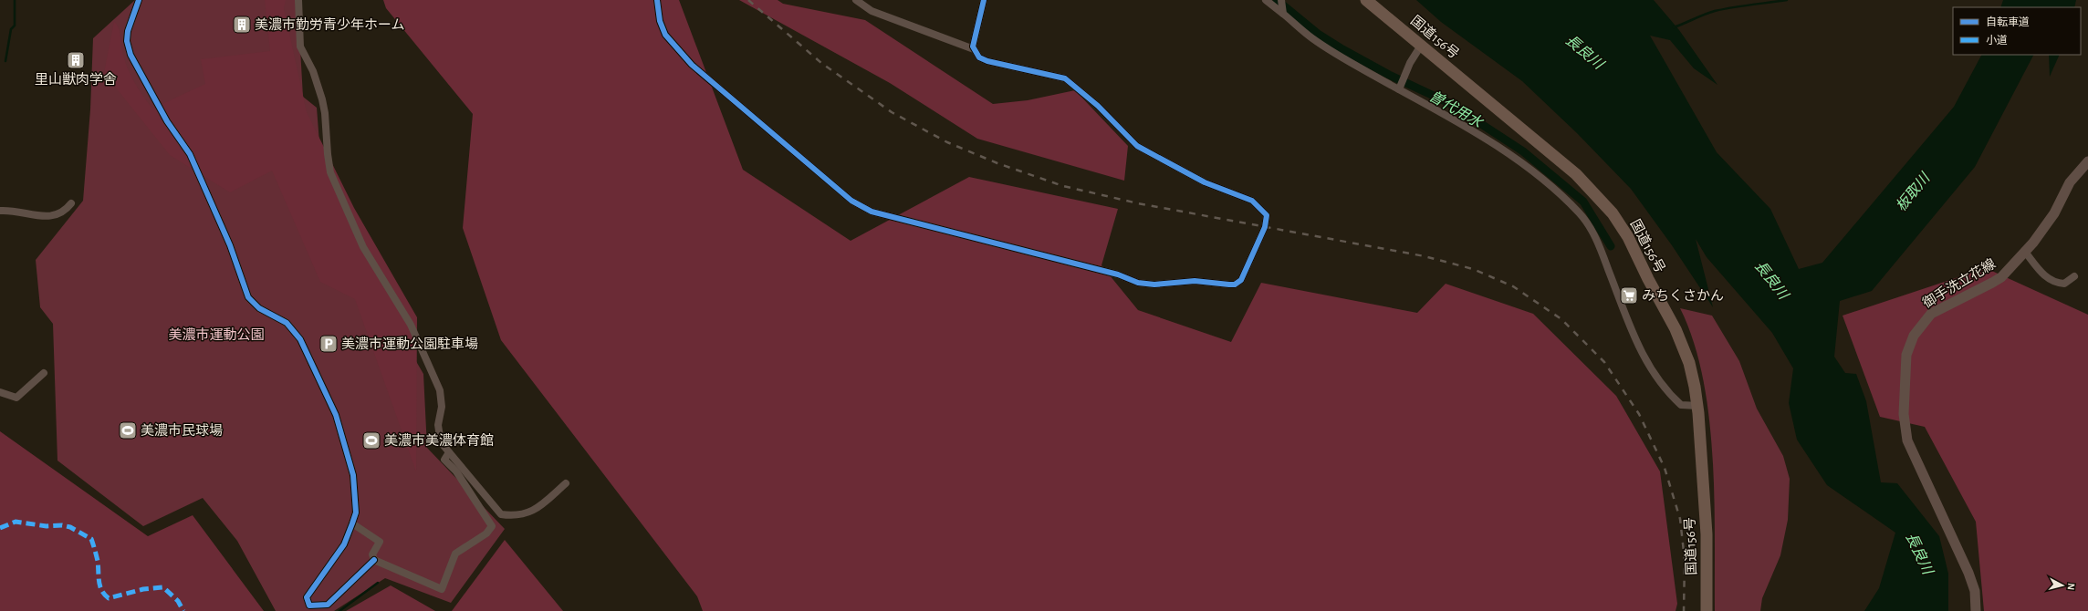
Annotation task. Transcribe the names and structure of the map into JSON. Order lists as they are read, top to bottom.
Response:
{
  "streets": {
    "highway": ["国道156号"],
    "main road": ["御手洗立花線"]
  },
  "water": ["長良川", "曽代用水", "板取川"],
  "parks": ["美濃市運動公園"],
  "places": {
    "building": ["美濃市勤労青少年ホーム", "里山獣肉学舎"],
    "supermarket": ["みちくさかん"],
    "parking": ["美濃市運動公園駐車場"],
    "sports": ["美濃市民球場", "美濃市美濃体育館"]
  },
  "legend": ["自転車道", "小道"],
  "north": "right"
}
